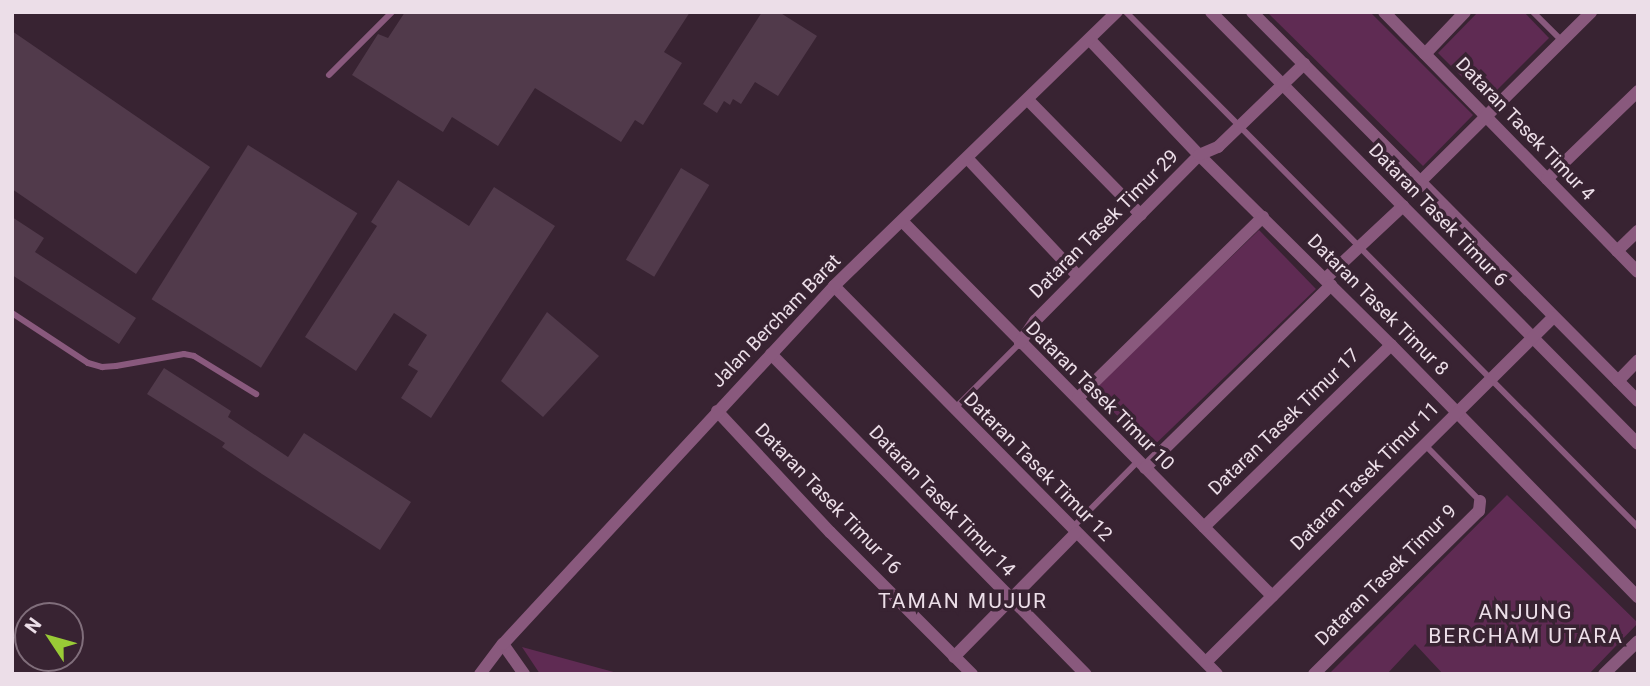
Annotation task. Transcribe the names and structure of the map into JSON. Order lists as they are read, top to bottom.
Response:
{
  "streets": {
    "street": [
      "Dataran Tasek Timur 4",
      "Dataran Tasek Timur 6",
      "Dataran Tasek Timur 29",
      "Dataran Tasek Timur 8",
      "Jalan Bercham Barat",
      "Dataran Tasek Timur 10",
      "Dataran Tasek Timur 17",
      "Dataran Tasek Timur 12",
      "Dataran Tasek Timur 11",
      "Dataran Tasek Timur 16",
      "Dataran Tasek Timur 14",
      "Dataran Tasek Timur 9"
    ]
  },
  "crossings": [
    ["Dataran Tasek Timur 6", "Dataran Tasek Timur 29"],
    ["Dataran Tasek Timur 6", "Dataran Tasek Timur 11"],
    ["Dataran Tasek Timur 29", "Dataran Tasek Timur 8"],
    ["Dataran Tasek Timur 29", "Dataran Tasek Timur 10"],
    ["Dataran Tasek Timur 8", "Jalan Bercham Barat"],
    ["Dataran Tasek Timur 8", "Dataran Tasek Timur 17"],
    ["Dataran Tasek Timur 8", "Dataran Tasek Timur 11"],
    ["Jalan Bercham Barat", "Dataran Tasek Timur 10"],
    ["Jalan Bercham Barat", "Dataran Tasek Timur 12"],
    ["Jalan Bercham Barat", "Dataran Tasek Timur 16"],
    ["Jalan Bercham Barat", "Dataran Tasek Timur 14"],
    ["Dataran Tasek Timur 10", "Dataran Tasek Timur 17"],
    ["Dataran Tasek Timur 10", "Dataran Tasek Timur 11"],
    ["Dataran Tasek Timur 12", "Dataran Tasek Timur 11"]
  ],
  "districts": ["TAMAN MUJUR", "ANJUNG BERCHAM UTARA"],
  "north": "top left"
}
